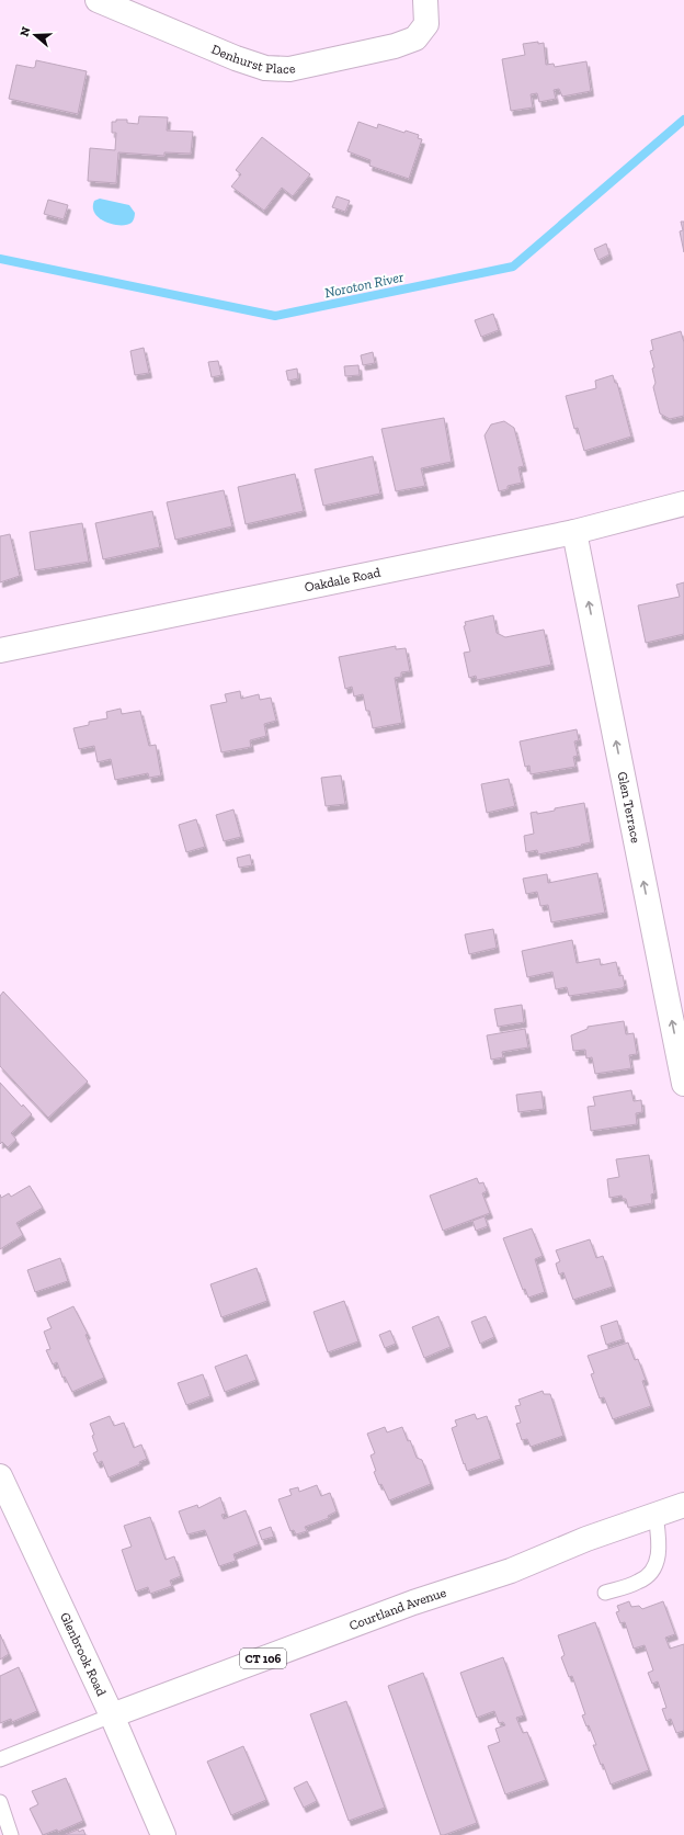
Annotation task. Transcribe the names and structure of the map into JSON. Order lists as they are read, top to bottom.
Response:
{
  "streets": {
    "street": [
      "Denhurst Place",
      "Oakdale Road",
      "Glen Terrace",
      "Courtland Avenue",
      "Glenbrook Road",
      "CT 106"
    ]
  },
  "crossings": [
    ["Oakdale Road", "Glen Terrace"],
    ["Courtland Avenue", "Glenbrook Road"]
  ],
  "one_way": ["Glen Terrace"],
  "water": ["Noroton River"],
  "north": "left"
}
